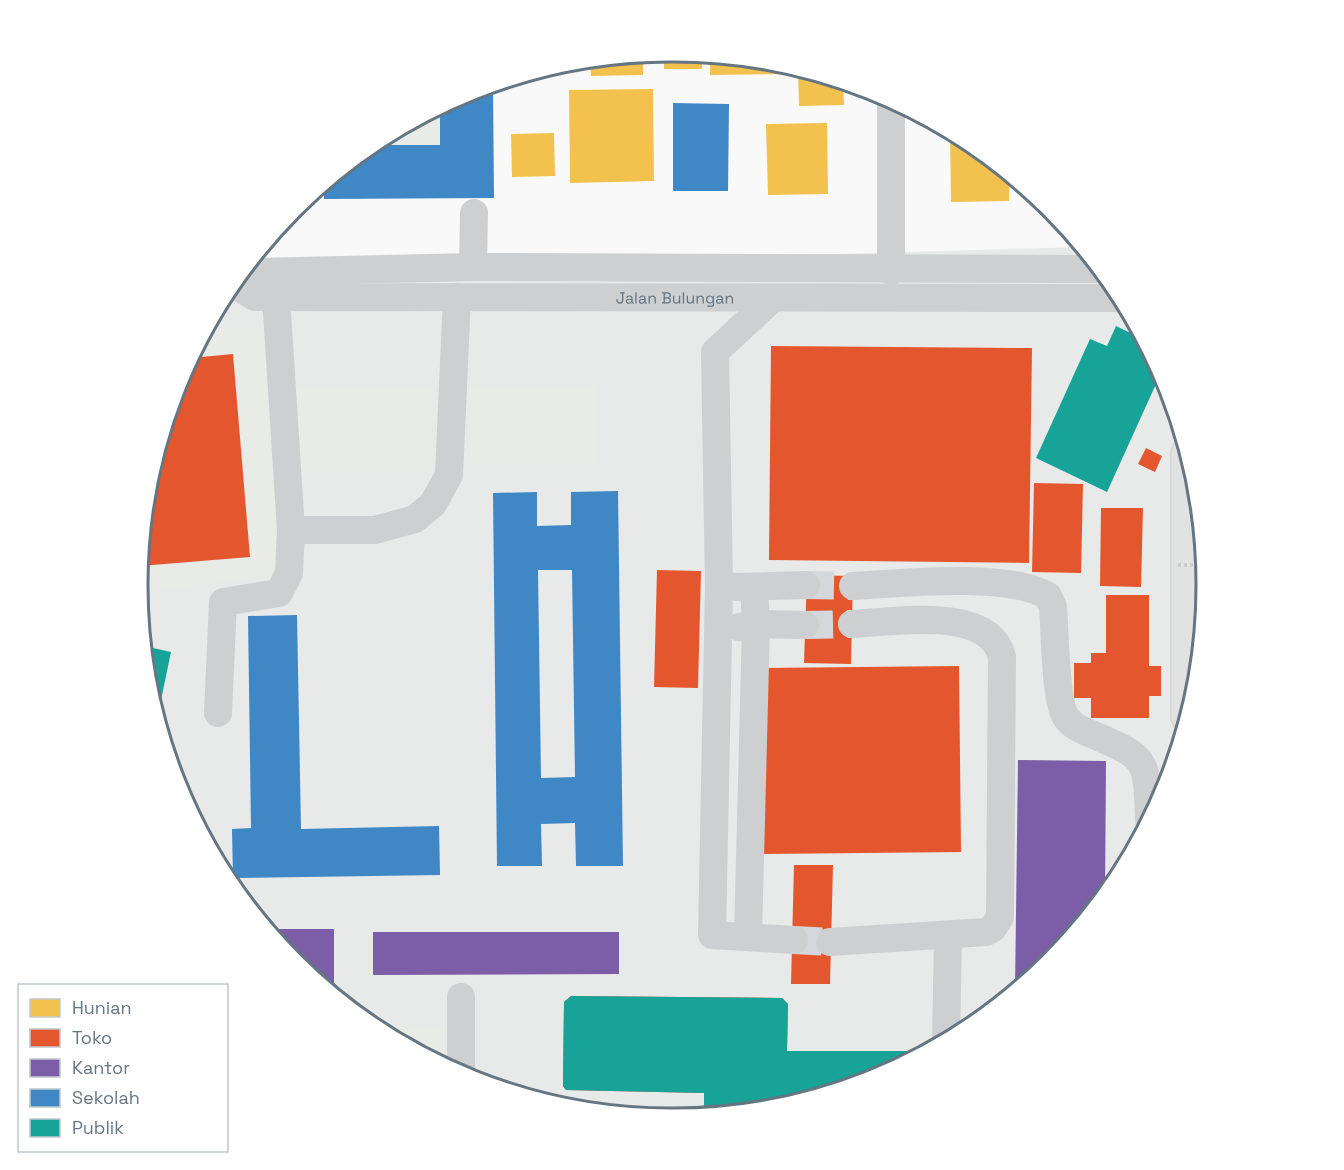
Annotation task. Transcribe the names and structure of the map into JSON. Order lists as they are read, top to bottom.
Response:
{
  "streets": {
    "street": ["Jalan Bulungan"]
  },
  "legend": [
    "Hunian",
    "Toko",
    "Kantor",
    "Sekolah",
    "Publik"
  ]
}
